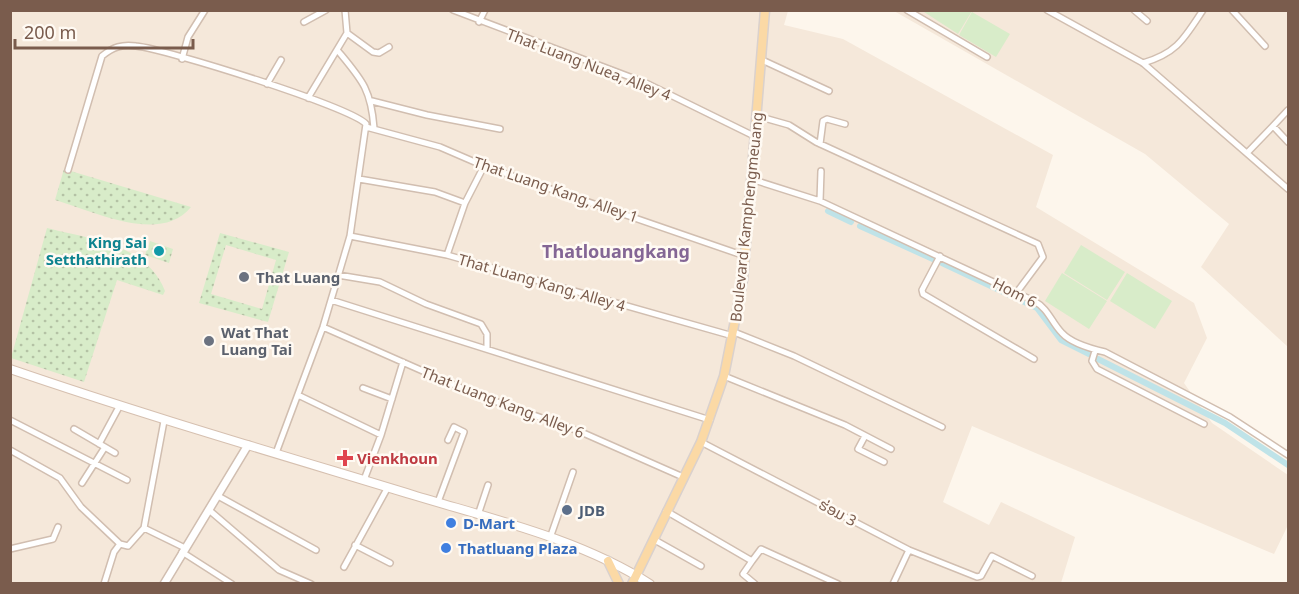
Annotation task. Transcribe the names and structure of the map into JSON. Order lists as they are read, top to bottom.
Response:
{
  "streets": {
    "main road": ["Boulevard Kamphengmeuang"],
    "street": [
      "That Luang Nuea, Alley 4",
      "That Luang Kang, Alley 1",
      "That Luang Kang, Alley 4",
      "Hom 6",
      "That Luang Kang, Alley 6",
      "ຮ່ອມ 3"
    ]
  },
  "crossings": [
    ["That Luang Nuea, Alley 4", "Boulevard Kamphengmeuang"],
    ["That Luang Kang, Alley 1", "Boulevard Kamphengmeuang"],
    ["Boulevard Kamphengmeuang", "That Luang Kang, Alley 4"],
    ["Boulevard Kamphengmeuang", "Hom 6"],
    ["Boulevard Kamphengmeuang", "That Luang Kang, Alley 6"],
    ["Boulevard Kamphengmeuang", "ຮ່ອມ 3"]
  ],
  "districts": ["Thatlouangkang"],
  "places": {
    "other": [
      "King Sai Setthathirath",
      "That Luang",
      "Wat That Luang Tai",
      "JDB",
      "D-Mart",
      "Thatluang Plaza"
    ],
    "health": ["Vienkhoun"]
  },
  "scale_bar": "200 m"
}
